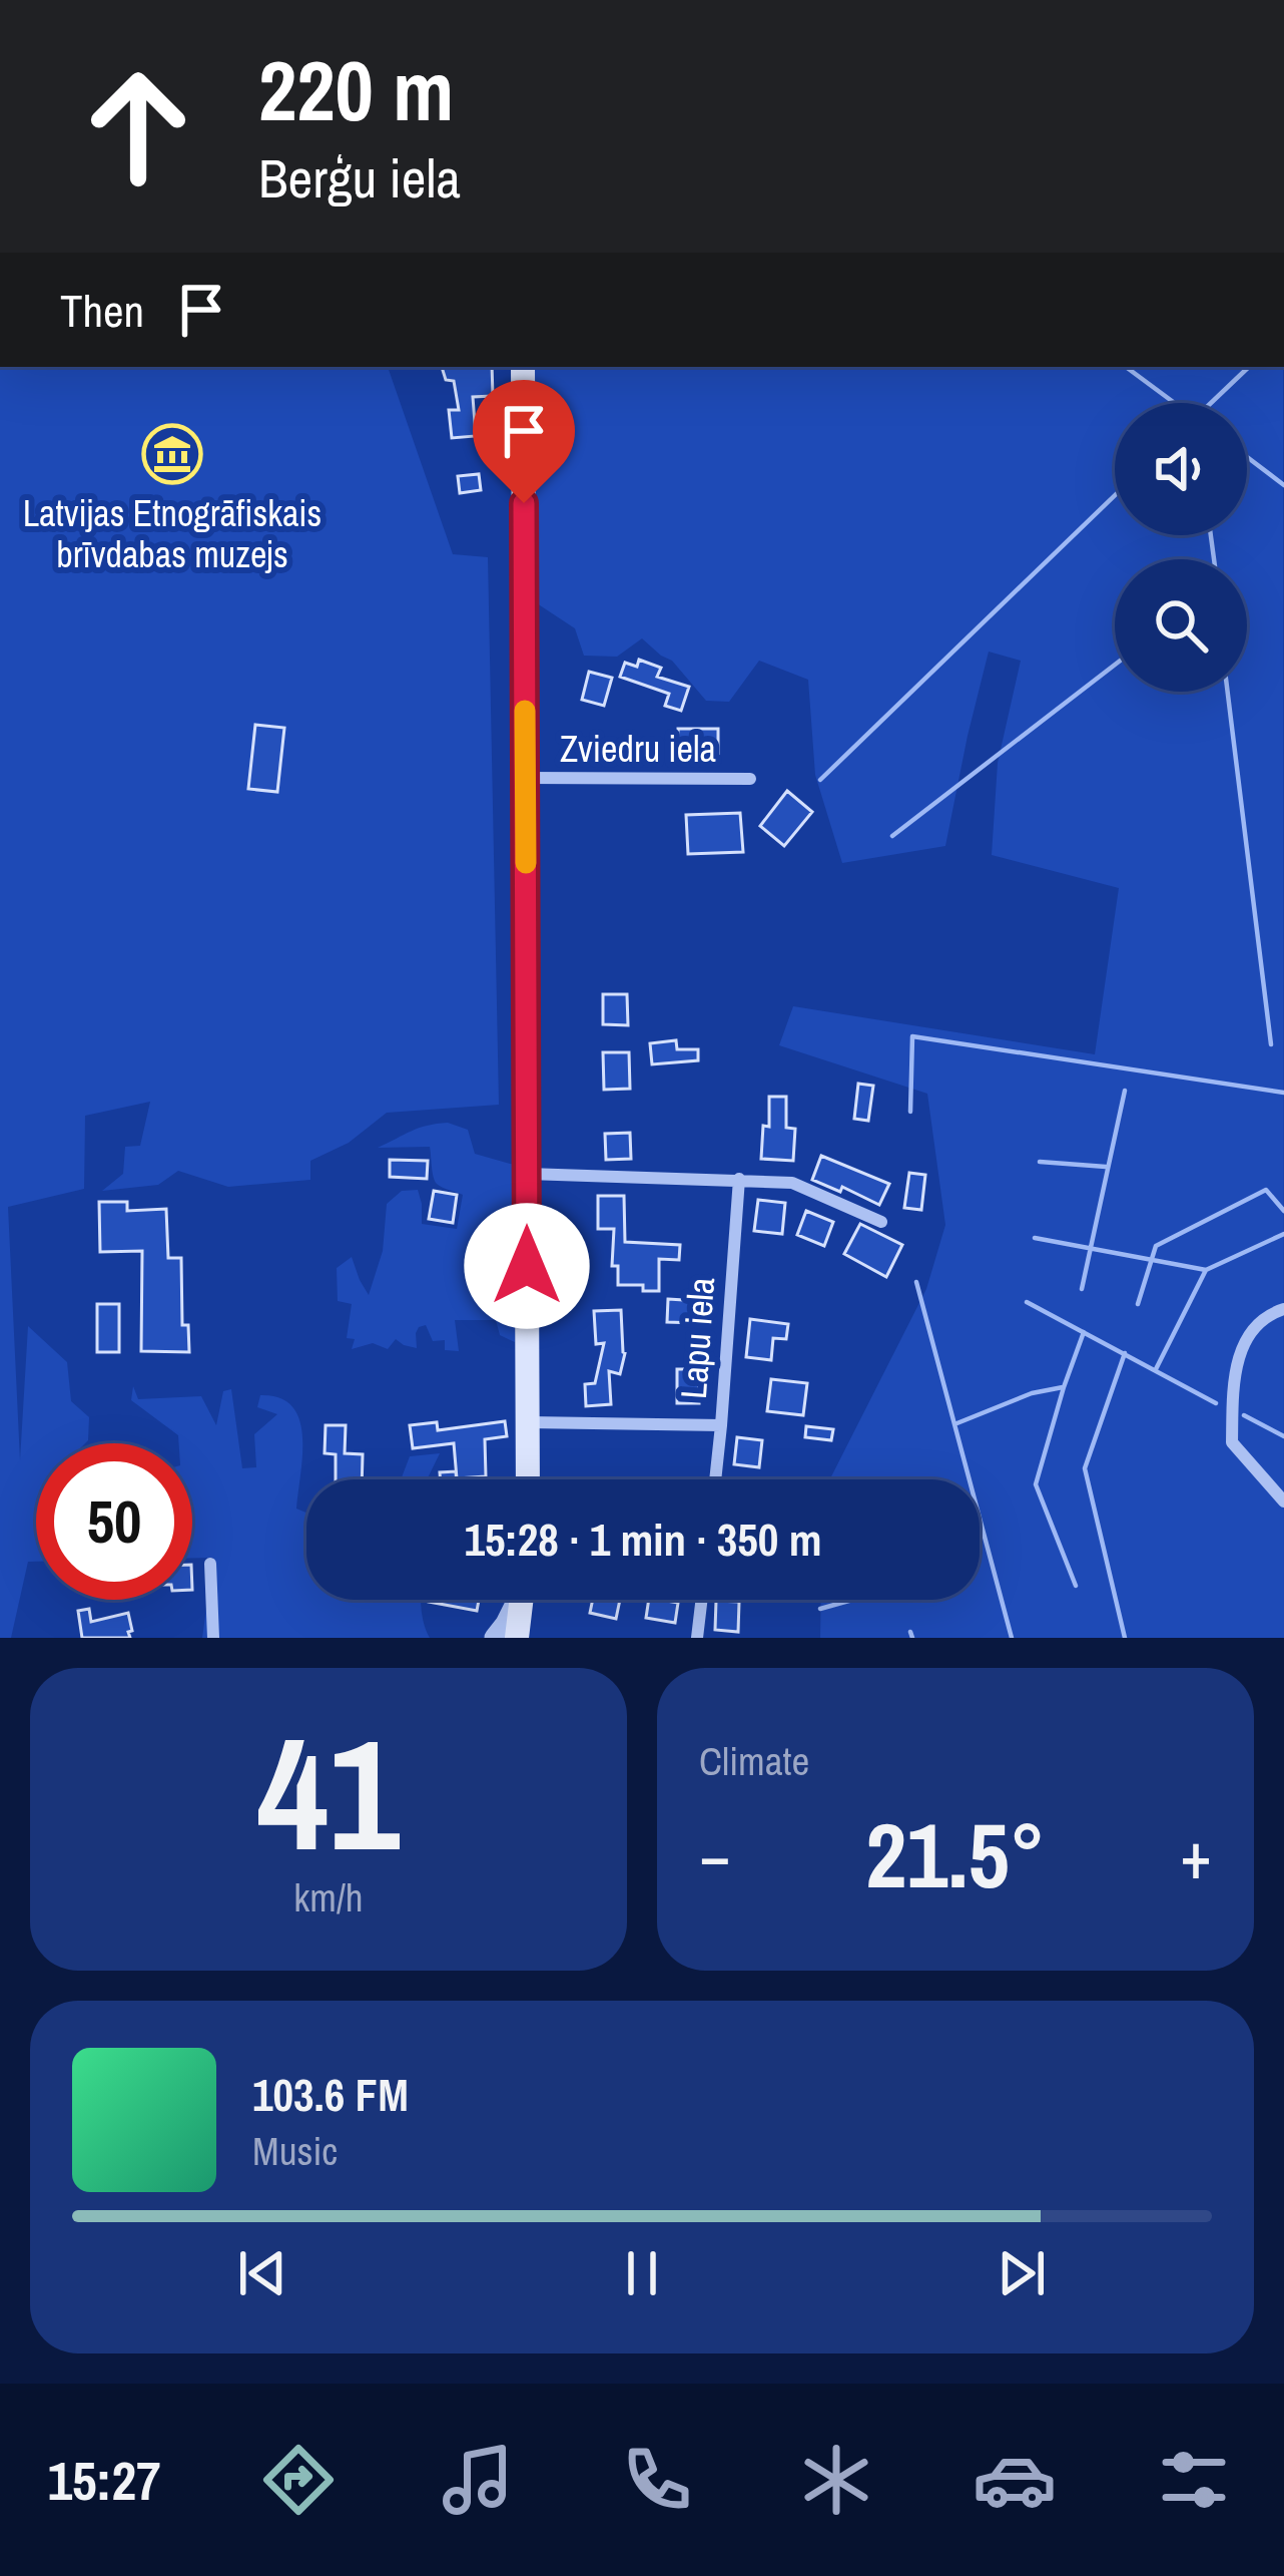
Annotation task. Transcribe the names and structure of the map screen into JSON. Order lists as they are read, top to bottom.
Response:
{
  "streets": {
    "street": ["Zviedru iela", "Lapu iela"]
  },
  "places": {
    "museum": ["Latvijas Etnogrāfiskais brīvdabas muzejs"]
  },
  "page": {
    "turn": ["220 m", "Berģu iela"],
    "then": "Then",
    "limit": "50",
    "trip": "15:28 · 1 min · 350 m",
    "tile": [
      ["41", "km/h"],
      "Climate"
    ],
    "heat": ["−", "21.5°", "+"],
    "song": ["103.6 FM", "Music"],
    "tabs": "15:27"
  }
}
